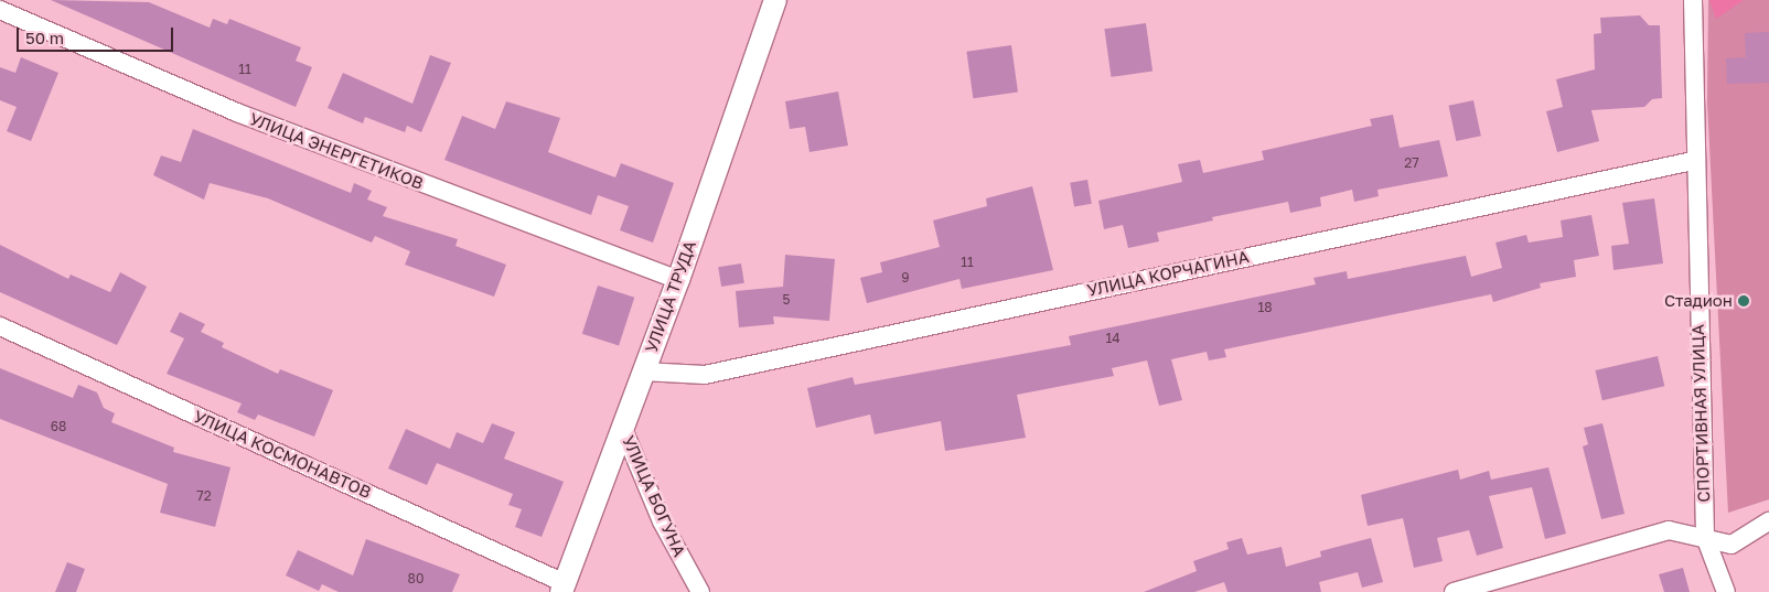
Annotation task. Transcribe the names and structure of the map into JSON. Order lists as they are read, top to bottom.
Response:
{
  "streets": {
    "street": [
      "УЛИЦА ЭНЕРГЕТИКОВ",
      "УЛИЦА КОРЧАГИНА",
      "УЛИЦА ТРУДА",
      "СПОРТИВНАЯ УЛИЦА",
      "УЛИЦА КОСМОНАВТОВ",
      "УЛИЦА БОГУНА"
    ]
  },
  "crossings": [
    ["УЛИЦА ЭНЕРГЕТИКОВ", "УЛИЦА ТРУДА"],
    ["УЛИЦА КОРЧАГИНА", "УЛИЦА ТРУДА"],
    ["УЛИЦА КОРЧАГИНА", "СПОРТИВНАЯ УЛИЦА"],
    ["УЛИЦА ТРУДА", "УЛИЦА КОСМОНАВТОВ"],
    ["УЛИЦА ТРУДА", "УЛИЦА БОГУНА"]
  ],
  "places": ["Стадион"],
  "house_numbers": [
    "11",
    "27",
    "11",
    "9",
    "5",
    "18",
    "14",
    "68",
    "72",
    "80"
  ],
  "scale_bar": "50 m"
}
